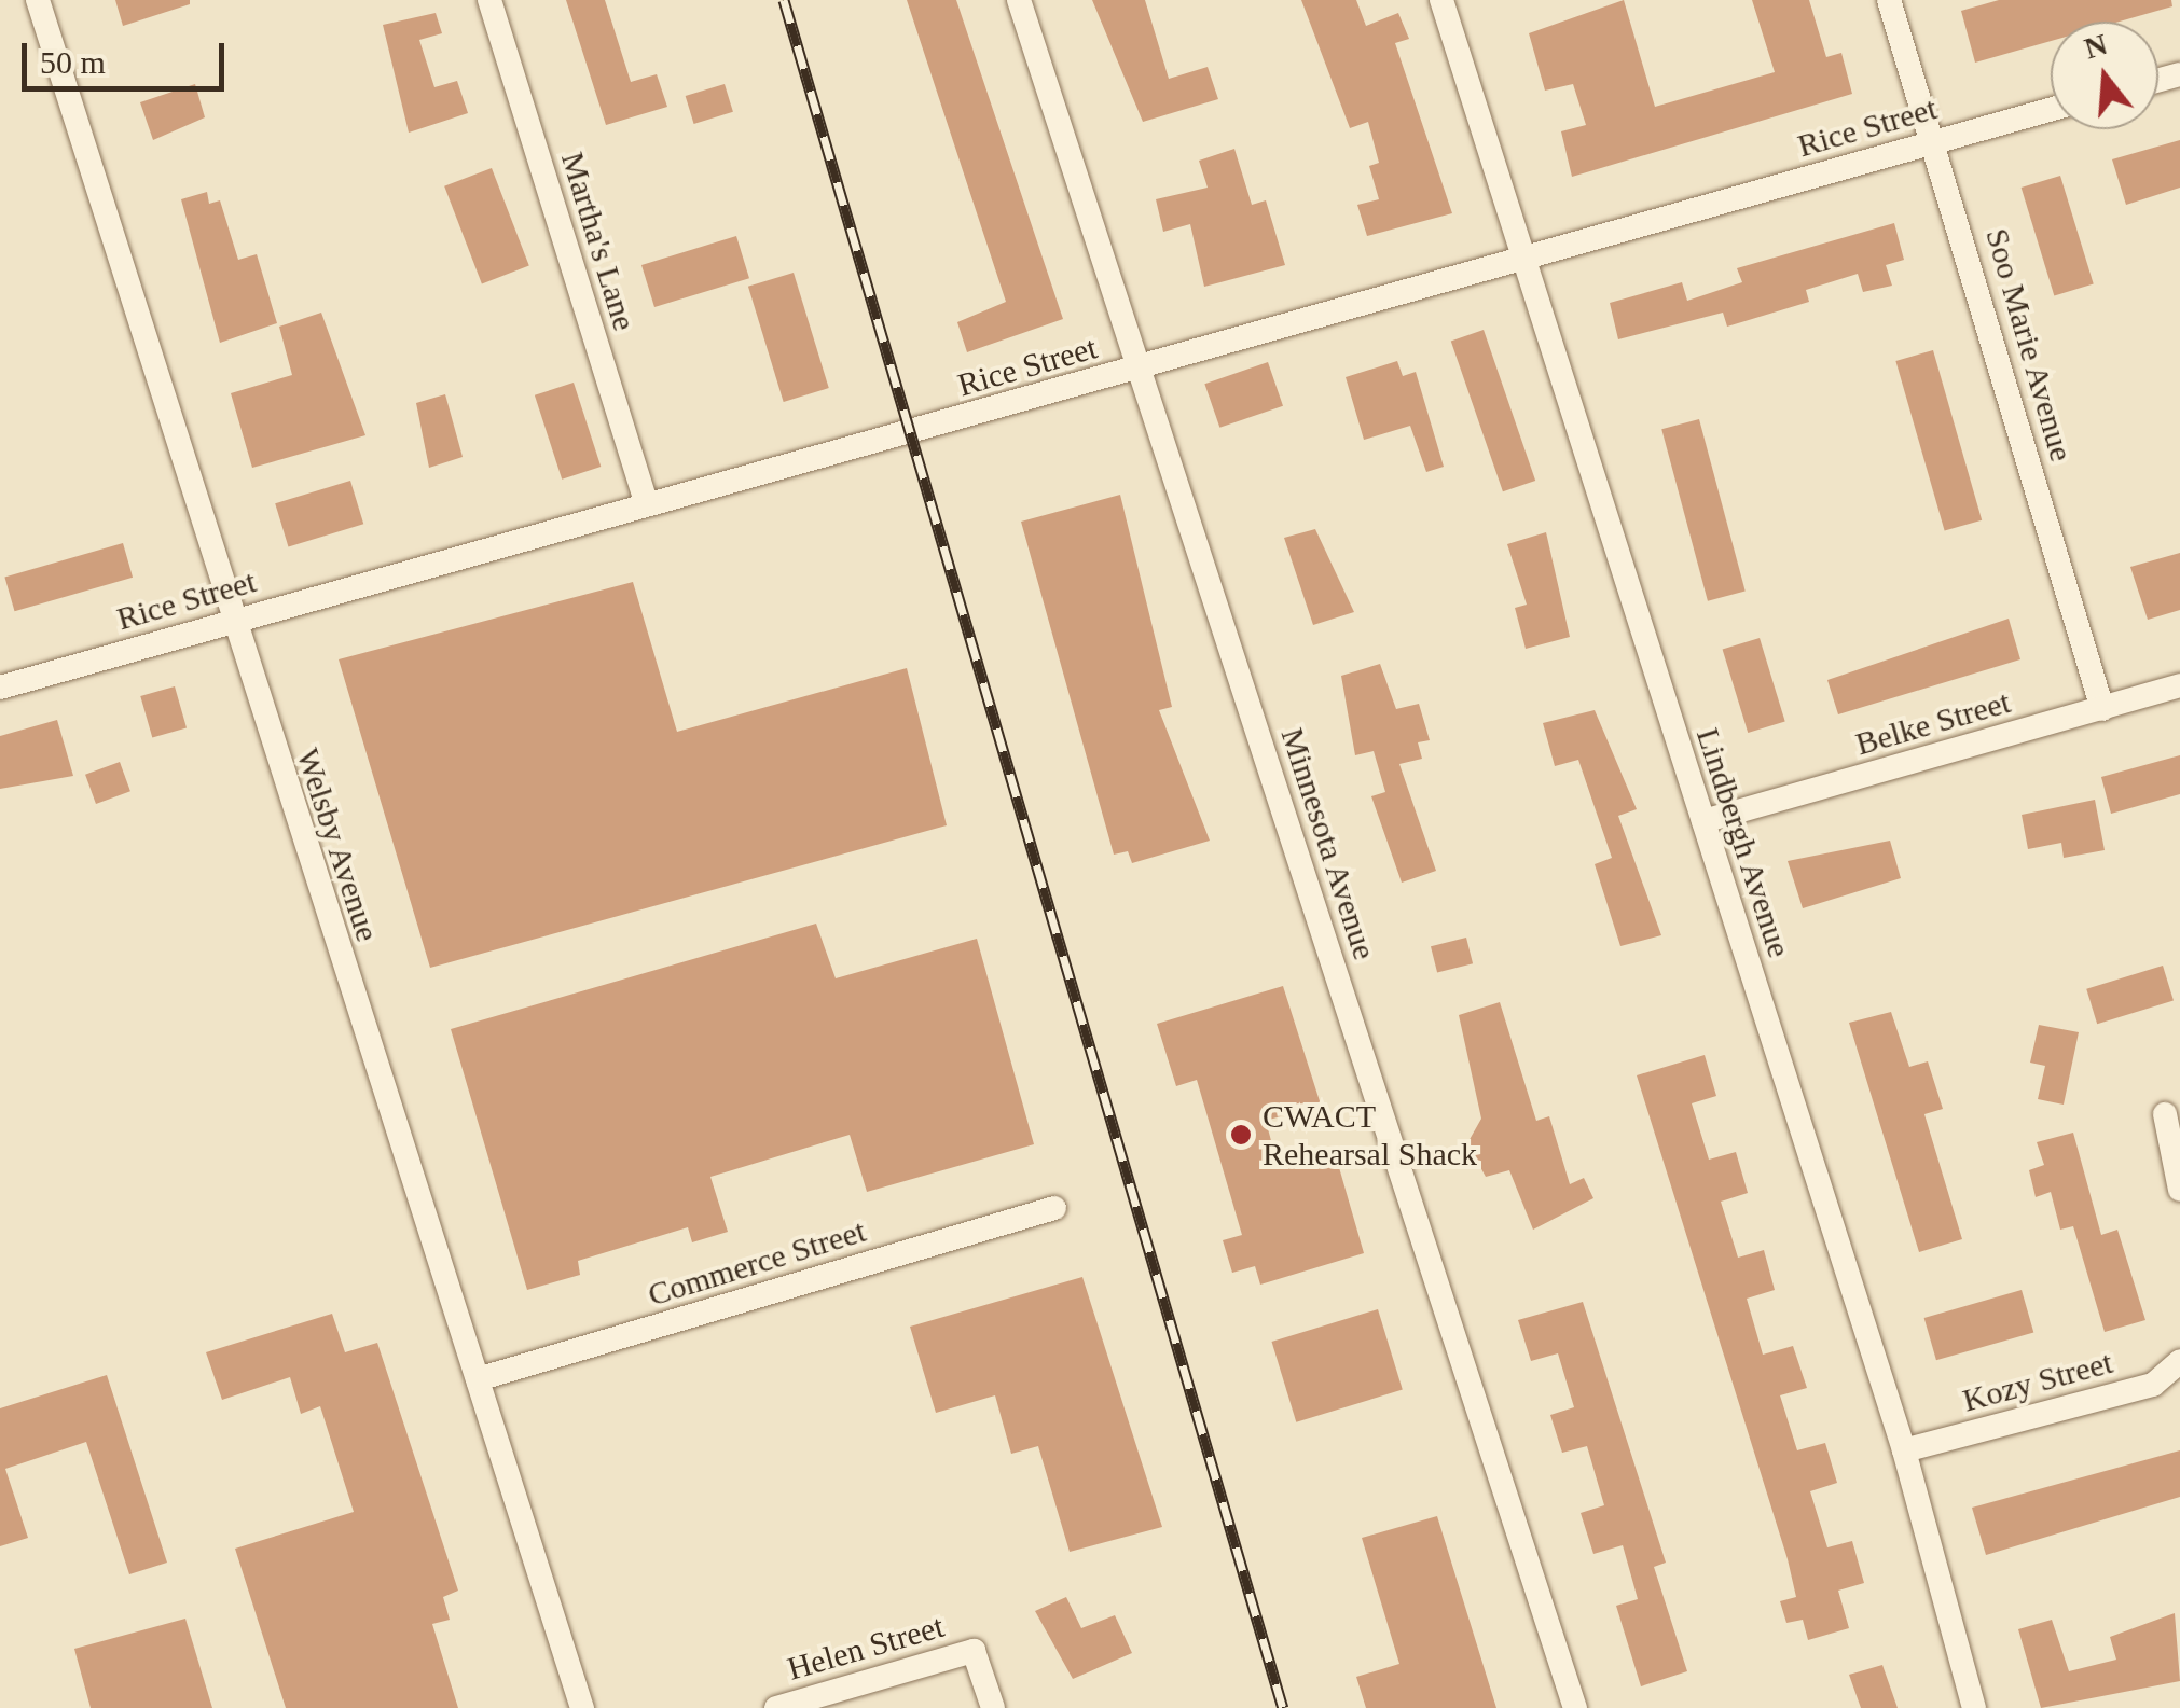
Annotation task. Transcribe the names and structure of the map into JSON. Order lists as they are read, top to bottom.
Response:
{
  "streets": {
    "street": [
      "Rice Street",
      "Martha's Lane",
      "Soo Marie Avenue",
      "Belke Street",
      "Lindbergh Avenue",
      "Minnesota Avenue",
      "Welsby Avenue",
      "Commerce Street",
      "Kozy Street",
      "Helen Street"
    ]
  },
  "crossings": [
    ["Rice Street", "Martha's Lane"],
    ["Rice Street", "Soo Marie Avenue"],
    ["Rice Street", "Lindbergh Avenue"],
    ["Rice Street", "Minnesota Avenue"],
    ["Rice Street", "Welsby Avenue"],
    ["Soo Marie Avenue", "Belke Street"],
    ["Belke Street", "Lindbergh Avenue"],
    ["Lindbergh Avenue", "Kozy Street"],
    ["Welsby Avenue", "Commerce Street"]
  ],
  "places": ["CWACT Rehearsal Shack"],
  "scale_bar": "50 m",
  "north": "top"
}
